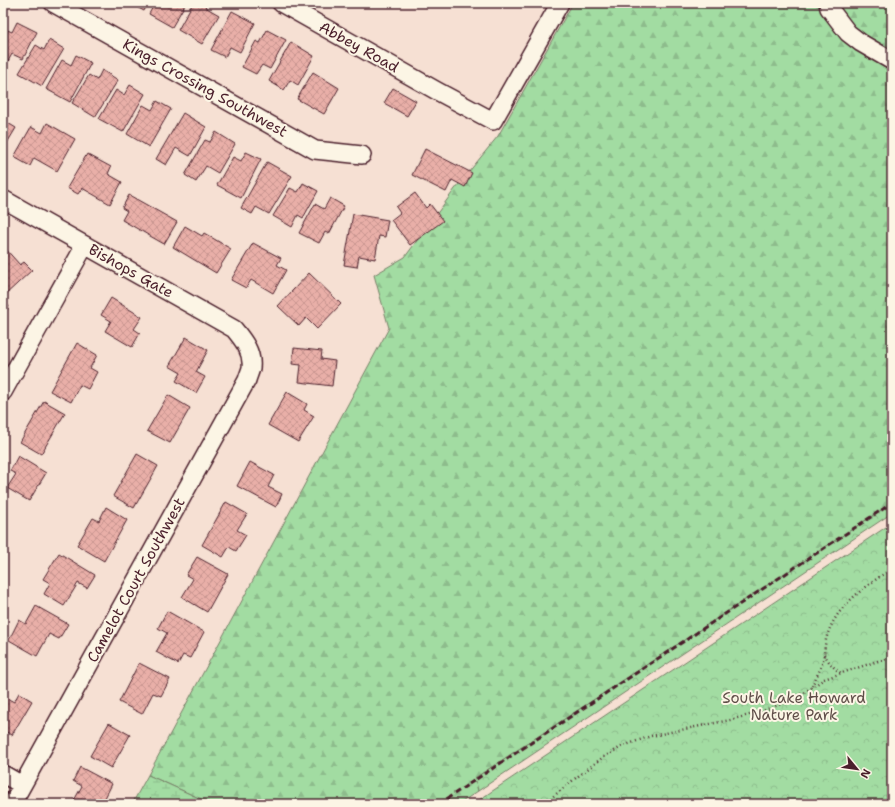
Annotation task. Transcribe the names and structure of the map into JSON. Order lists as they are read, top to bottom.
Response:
{
  "streets": {
    "street": [
      "Abbey Road",
      "Kings Crossing Southwest",
      "Bishops Gate",
      "Camelot Court Southwest"
    ]
  },
  "crossings": [
    ["Bishops Gate", "Camelot Court Southwest"]
  ],
  "parks": ["South Lake Howard Nature Park"],
  "north": "bottom right"
}
